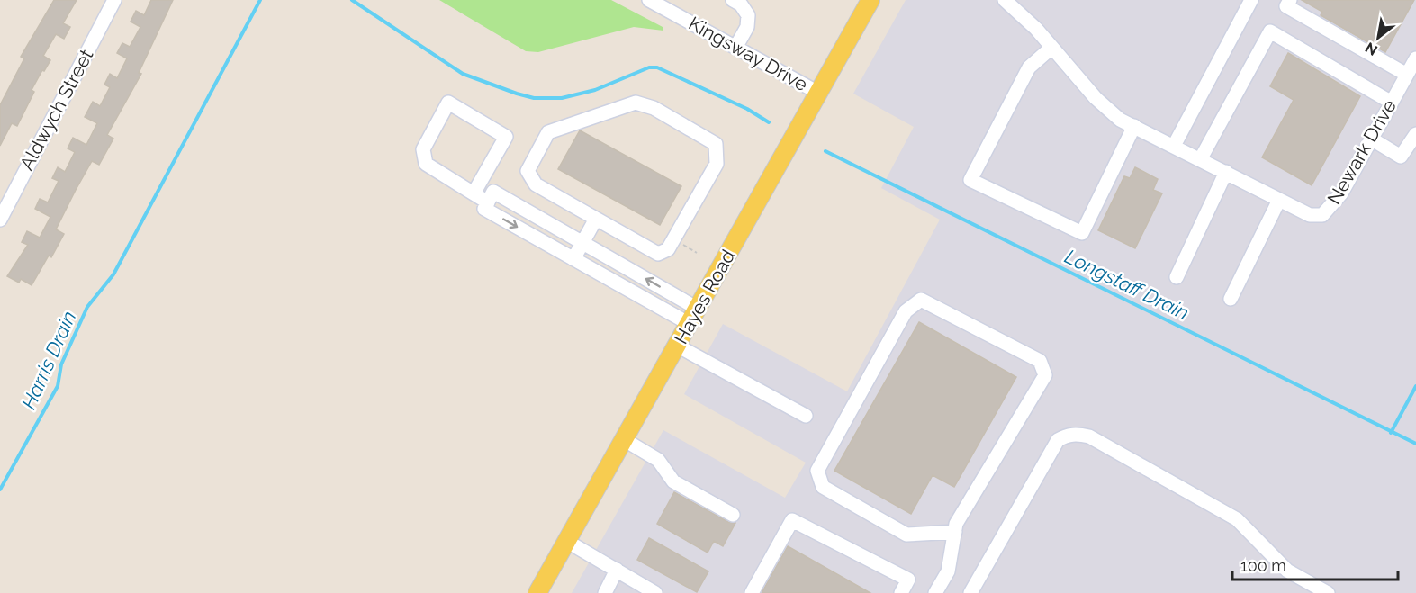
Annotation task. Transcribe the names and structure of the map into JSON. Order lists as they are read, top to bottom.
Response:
{
  "streets": {
    "main road": ["Hayes Road"],
    "street": ["Kingsway Drive", "Aldwych Street", "Newark Drive"]
  },
  "crossings": [
    ["Kingsway Drive", "Hayes Road"]
  ],
  "water": ["Longstaff Drain", "Harris Drain"],
  "scale_bar": "100 m",
  "north": "bottom left"
}
